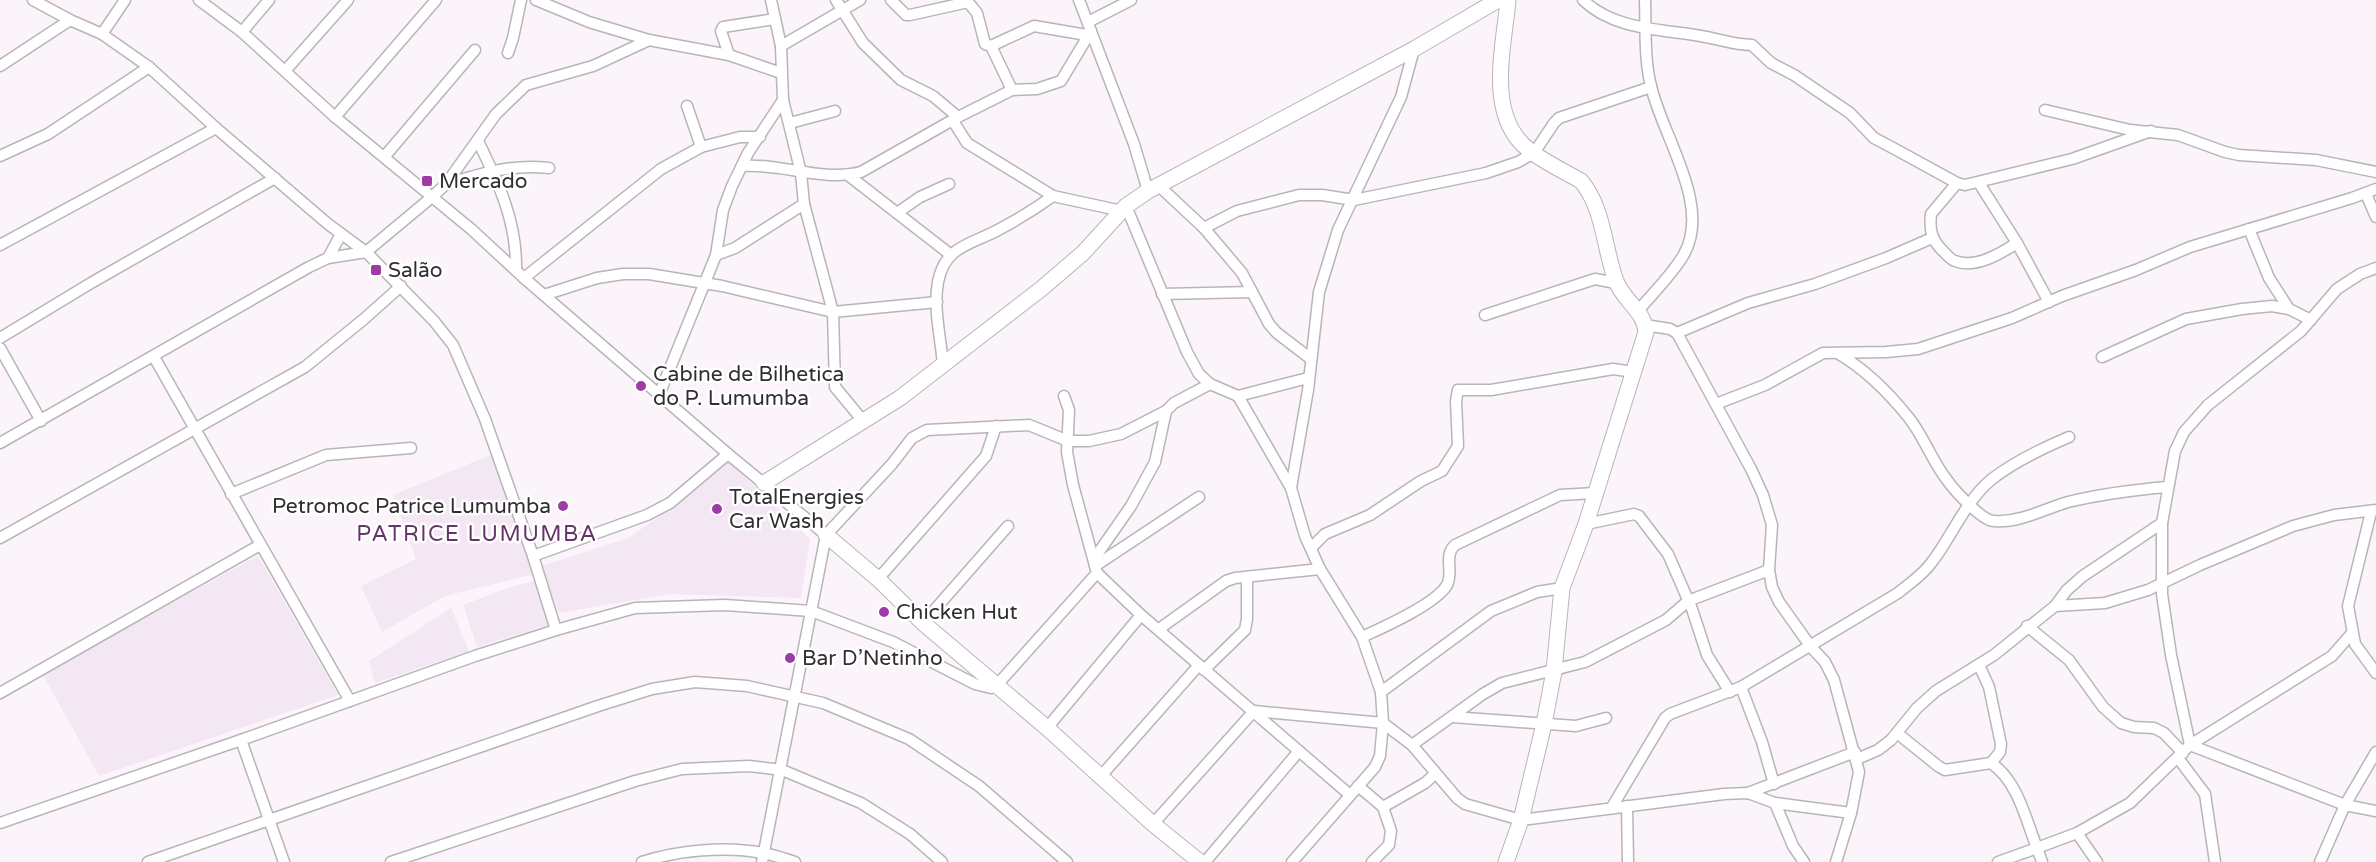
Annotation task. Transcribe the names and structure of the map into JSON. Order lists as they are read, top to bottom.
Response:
{
  "districts": ["PATRICE LUMUMBA"],
  "places": {
    "transit": ["Mercado", "Salão"],
    "other": [
      "Cabine de Bilhetica do P. Lumumba",
      "Petromoc Patrice Lumumba",
      "TotalEnergies Car Wash",
      "Chicken Hut",
      "Bar D’Netinho"
    ]
  }
}
